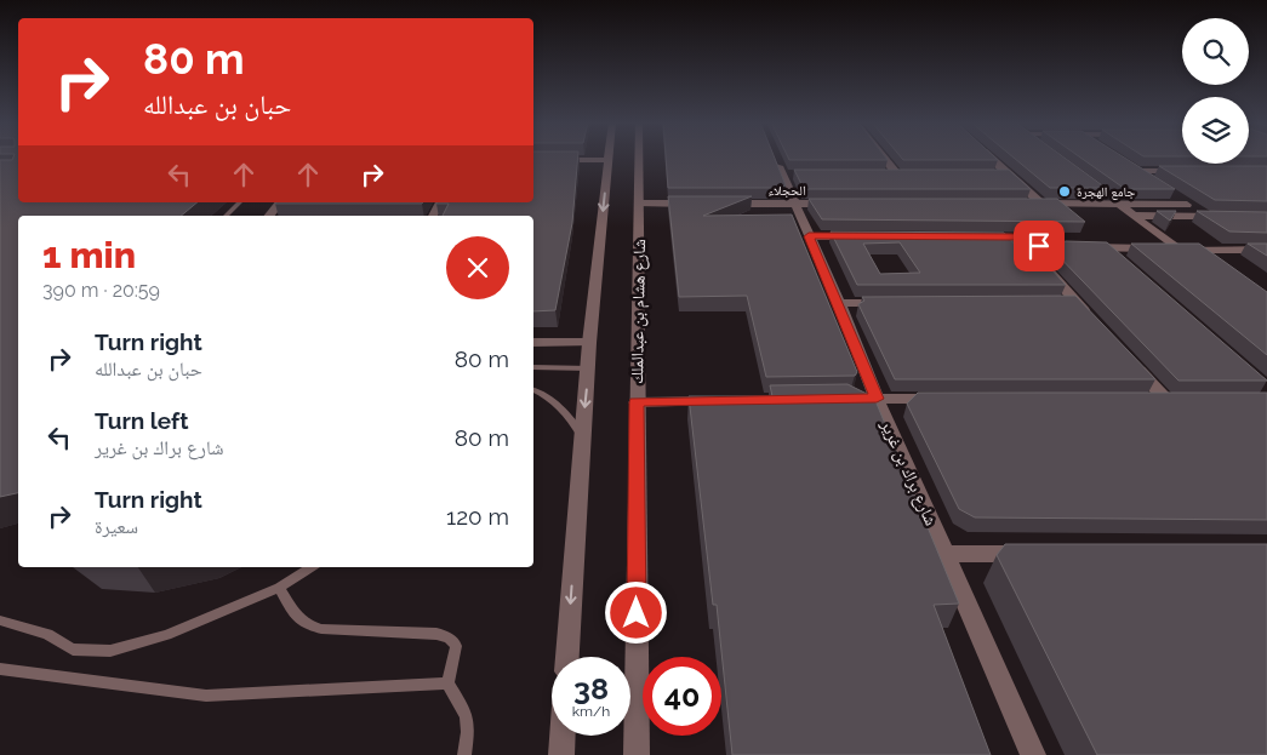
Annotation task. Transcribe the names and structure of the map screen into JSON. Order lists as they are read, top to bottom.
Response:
{
  "streets": {
    "street": ["الحجلاء", "شارع هشام بن عبدالملك", "شارع براك بن غرير"]
  },
  "crossings": [
    ["الحجلاء", "شارع براك بن غرير"]
  ],
  "places": ["جامع الهجرة"],
  "page": {
    "turn": ["80 m", "حبان بن عبدالله"],
    "heading": ["1 min", "390 m · 20:59"],
    "list": [
      {
        "name": "Turn right",
        "note": "حبان بن عبدالله",
        "value": "80 m"
      },
      {
        "name": "Turn left",
        "note": "شارع براك بن غرير",
        "value": "80 m"
      },
      {
        "name": "Turn right",
        "note": "سعيرة",
        "value": "120 m"
      }
    ],
    "speed": "38 km/h",
    "limit": "40"
  }
}
